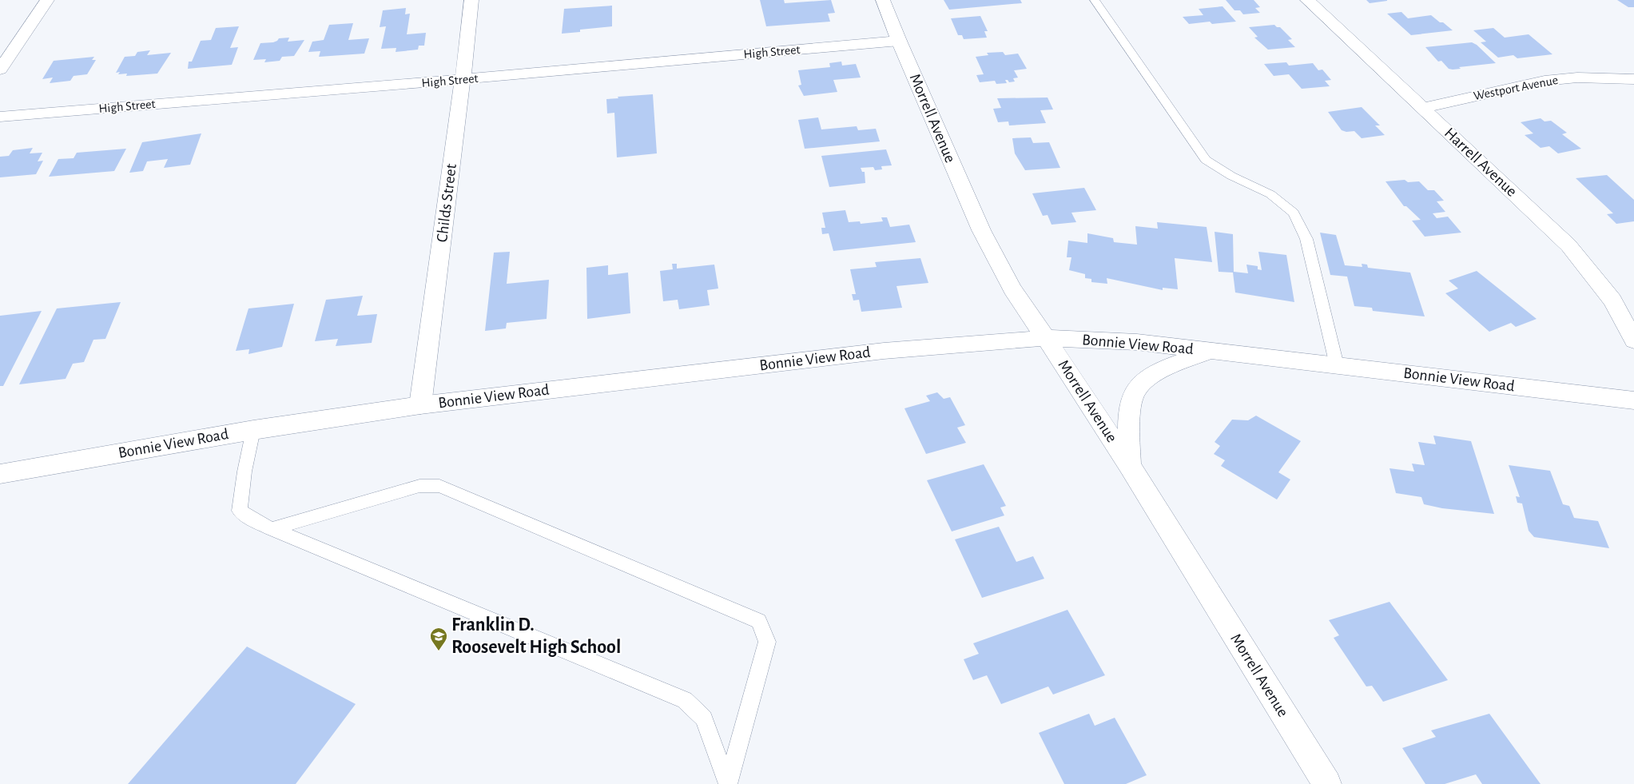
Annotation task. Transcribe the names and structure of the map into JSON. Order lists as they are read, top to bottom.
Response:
{
  "streets": {
    "street": [
      "High Street",
      "Westport Avenue",
      "Morrell Avenue",
      "Harrell Avenue",
      "Childs Street",
      "Bonnie View Road"
    ]
  },
  "crossings": [
    ["High Street", "Morrell Avenue"],
    ["High Street", "Childs Street"],
    ["Westport Avenue", "Harrell Avenue"],
    ["Morrell Avenue", "Bonnie View Road"],
    ["Childs Street", "Bonnie View Road"]
  ],
  "places": {
    "school or university": ["Franklin D. Roosevelt High School"]
  }
}
